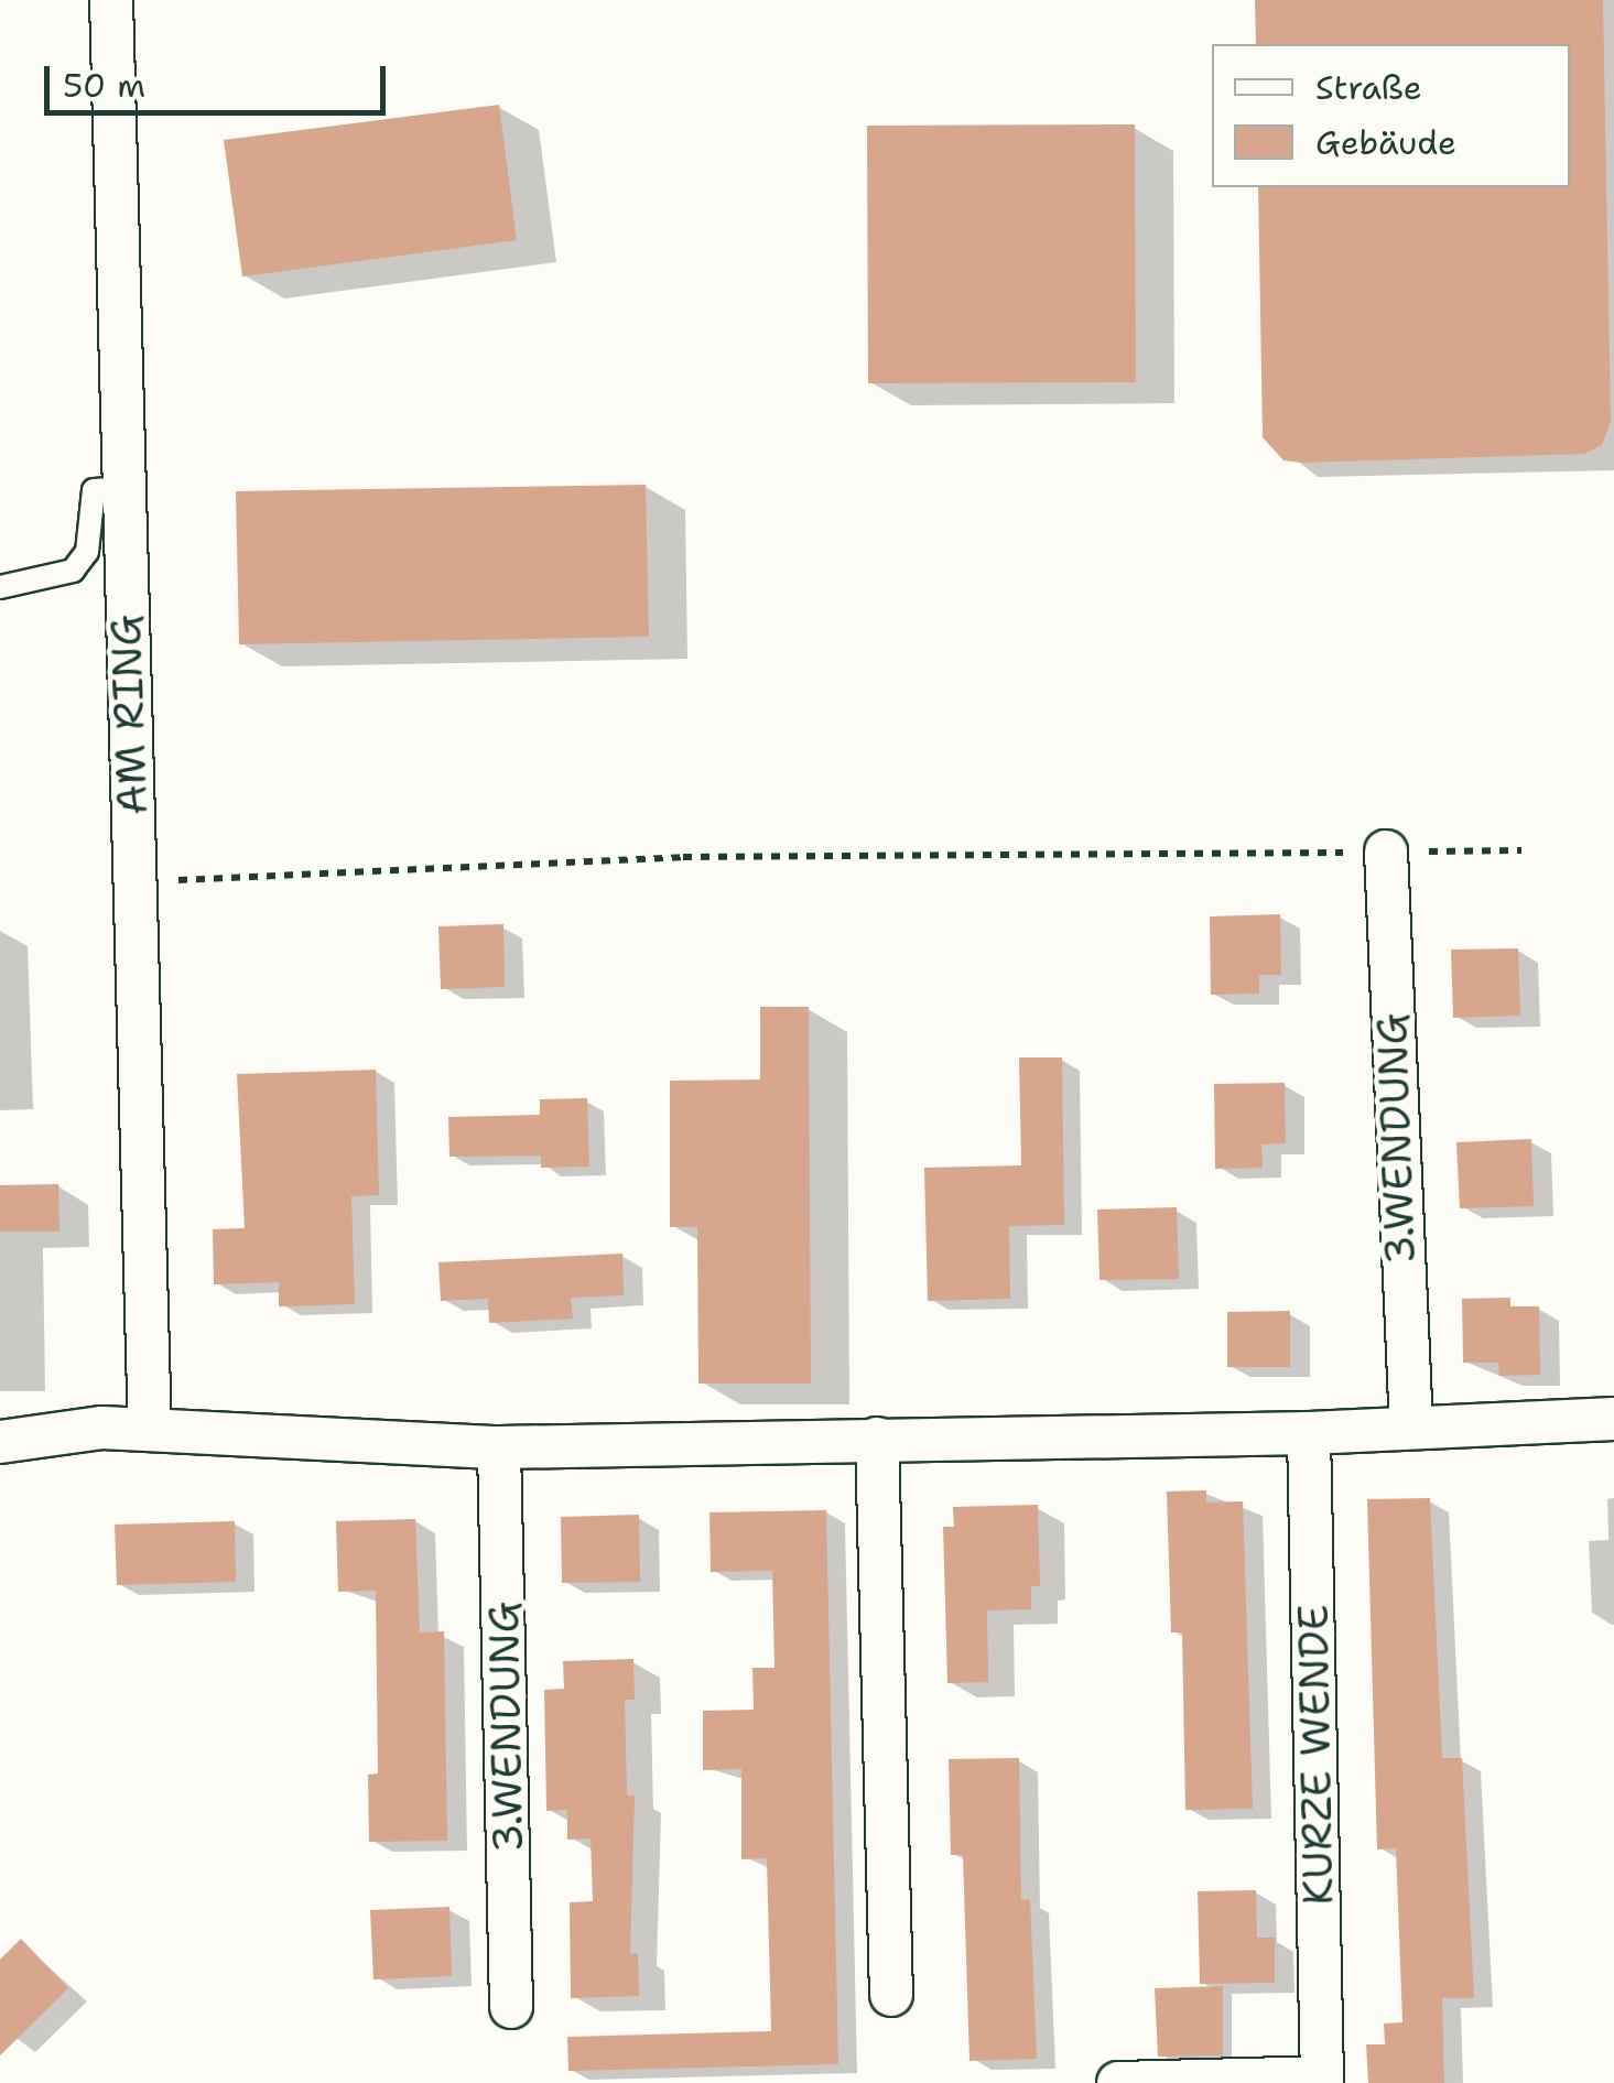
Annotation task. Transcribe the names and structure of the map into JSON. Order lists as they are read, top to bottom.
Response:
{
  "streets": {
    "street": ["AM RING", "3.WENDUNG", "KURZE WENDE"]
  },
  "legend": ["Straße", "Gebäude"],
  "scale_bar": "50 m"
}
